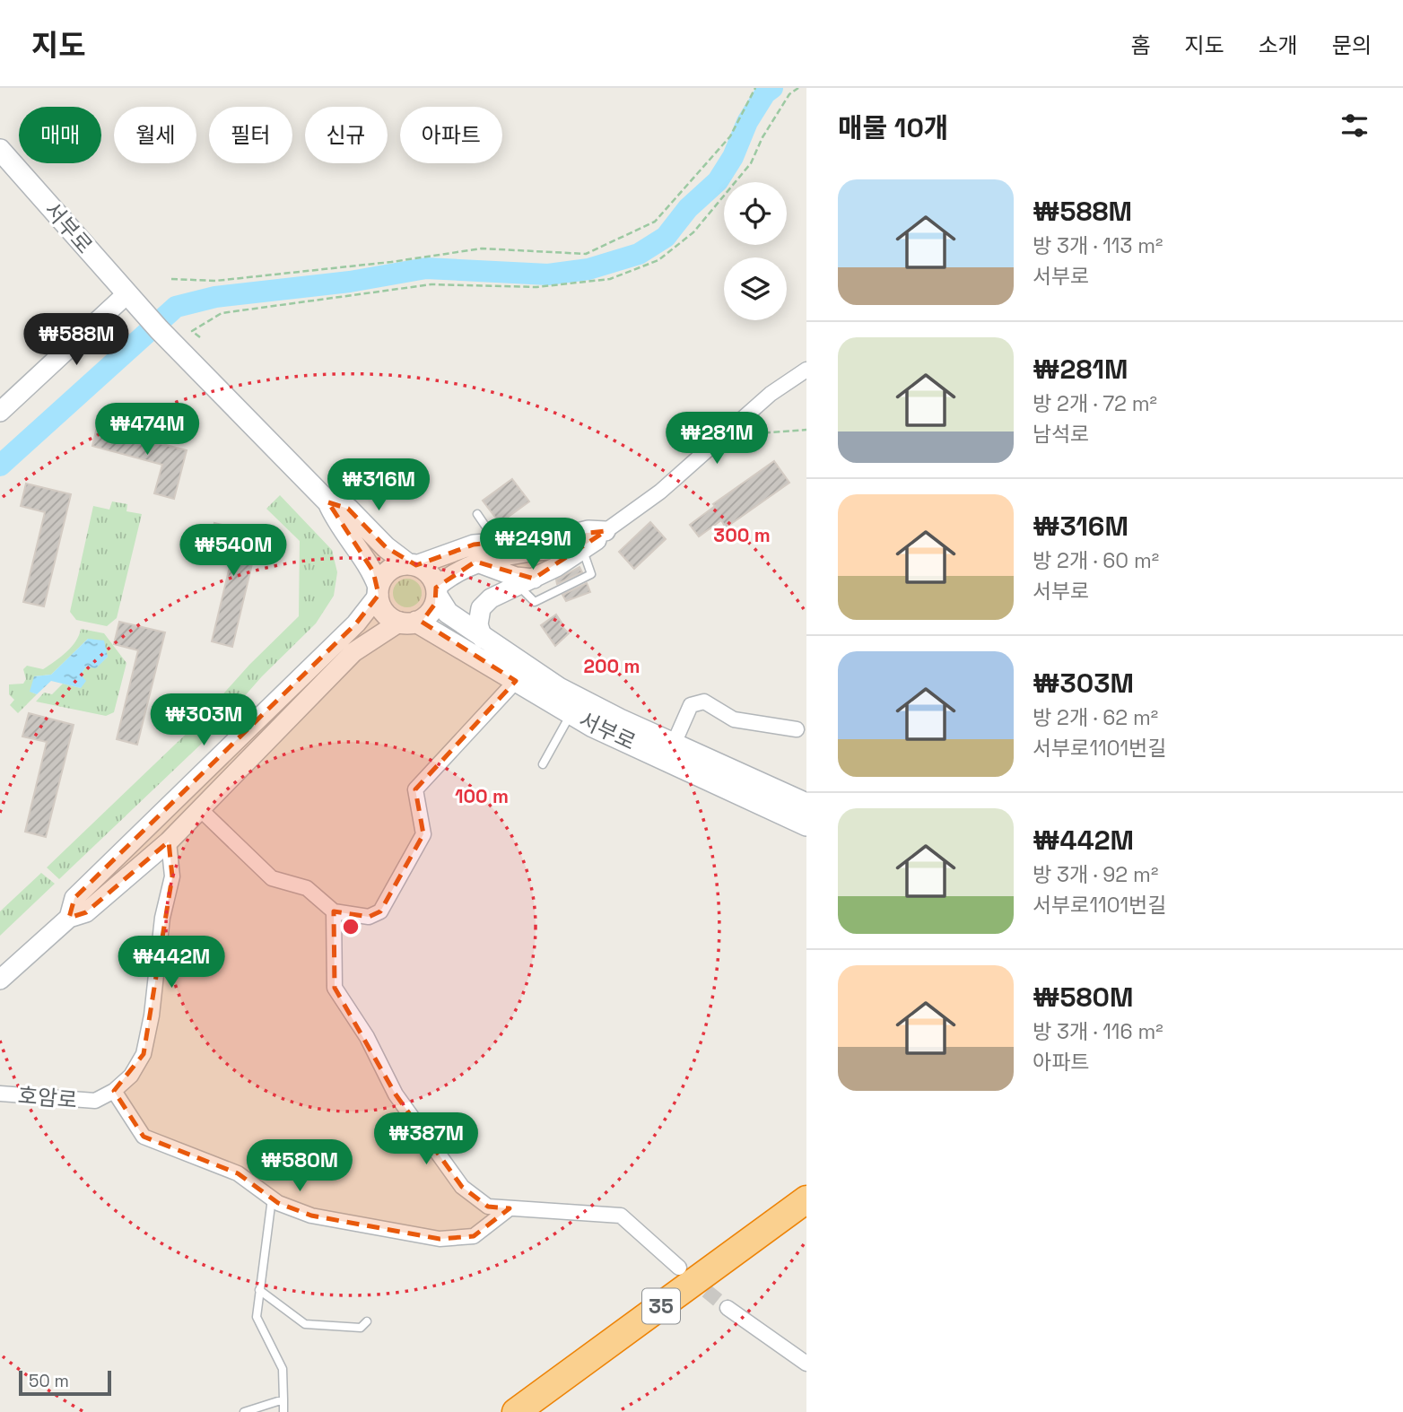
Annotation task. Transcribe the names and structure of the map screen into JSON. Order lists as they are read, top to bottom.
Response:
{
  "streets": {
    "highway": ["35"],
    "main road": ["서부로"],
    "street": ["호암로"]
  },
  "scale_bar": "50 m",
  "page": {
    "header": "지도",
    "nav": [
      "홈",
      "지도",
      "소개",
      "문의"
    ],
    "heading": "매물 10개",
    "chip": [
      "매매",
      "월세",
      "필터",
      "신규",
      "아파트"
    ],
    "list": [
      {
        "name": "₩588M",
        "note": "방 3개 · 113 m² · 서부로"
      },
      {
        "name": "₩281M",
        "note": "방 2개 · 72 m² · 남석로"
      },
      {
        "name": "₩316M",
        "note": "방 2개 · 60 m² · 서부로"
      },
      {
        "name": "₩303M",
        "note": "방 2개 · 62 m² · 서부로1101번길"
      },
      {
        "name": "₩442M",
        "note": "방 3개 · 92 m² · 서부로1101번길"
      },
      {
        "name": "₩580M",
        "note": "방 3개 · 116 m² · 아파트"
      }
    ],
    "price": [
      "₩588M",
      "₩474M",
      "₩281M",
      "₩316M",
      "₩249M",
      "₩540M",
      "₩303M",
      "₩442M",
      "₩387M",
      "₩580M"
    ],
    "scale": "50 m"
  },
  "rings": ["300 m", "200 m", "100 m"]
}
